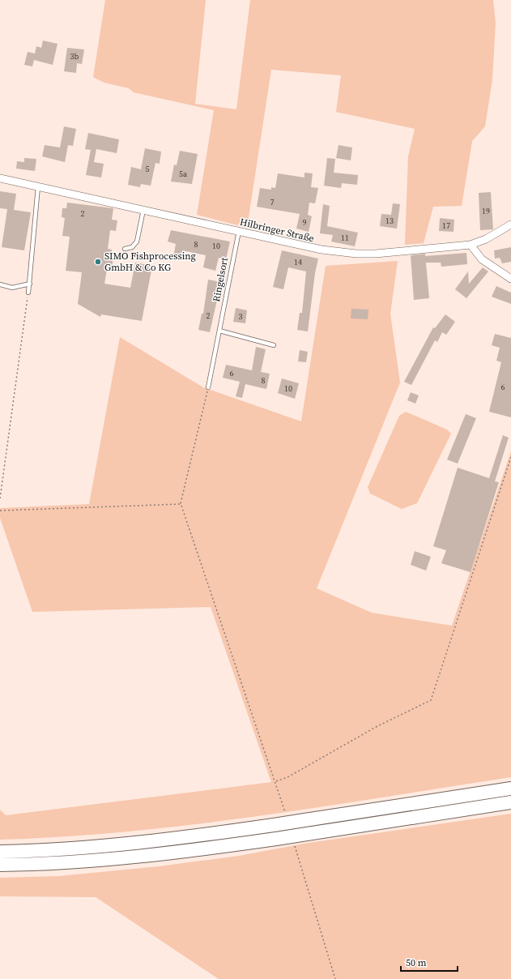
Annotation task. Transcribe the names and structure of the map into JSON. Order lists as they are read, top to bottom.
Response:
{
  "streets": {
    "street": ["Hilbringer Straße"],
    "lane": ["Ringelsort"]
  },
  "crossings": [
    ["Hilbringer Straße", "Ringelsort"]
  ],
  "places": ["SIMO Fishprocessing GmbH & Co KG"],
  "house_numbers": [
    "3b",
    "5",
    "5a",
    "7",
    "19",
    "2",
    "13",
    "9",
    "17",
    "11",
    "8",
    "10",
    "14",
    "2",
    "3",
    "6",
    "8",
    "6",
    "10"
  ],
  "scale_bar": "50 m"
}
